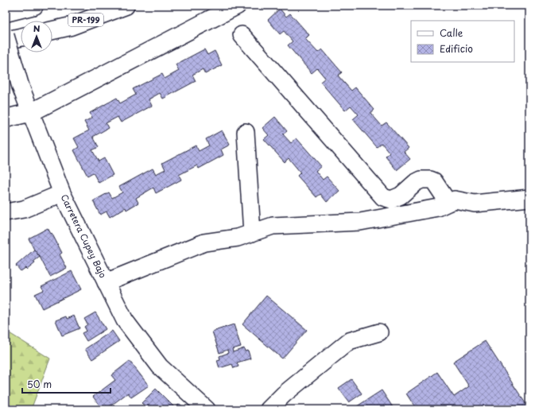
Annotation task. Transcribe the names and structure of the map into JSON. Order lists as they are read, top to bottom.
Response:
{
  "streets": {
    "main road": ["PR-199"],
    "street": ["Carretera Cupey Bajo"]
  },
  "legend": ["Calle", "Edificio"],
  "scale_bar": "50 m",
  "north": "top"
}
